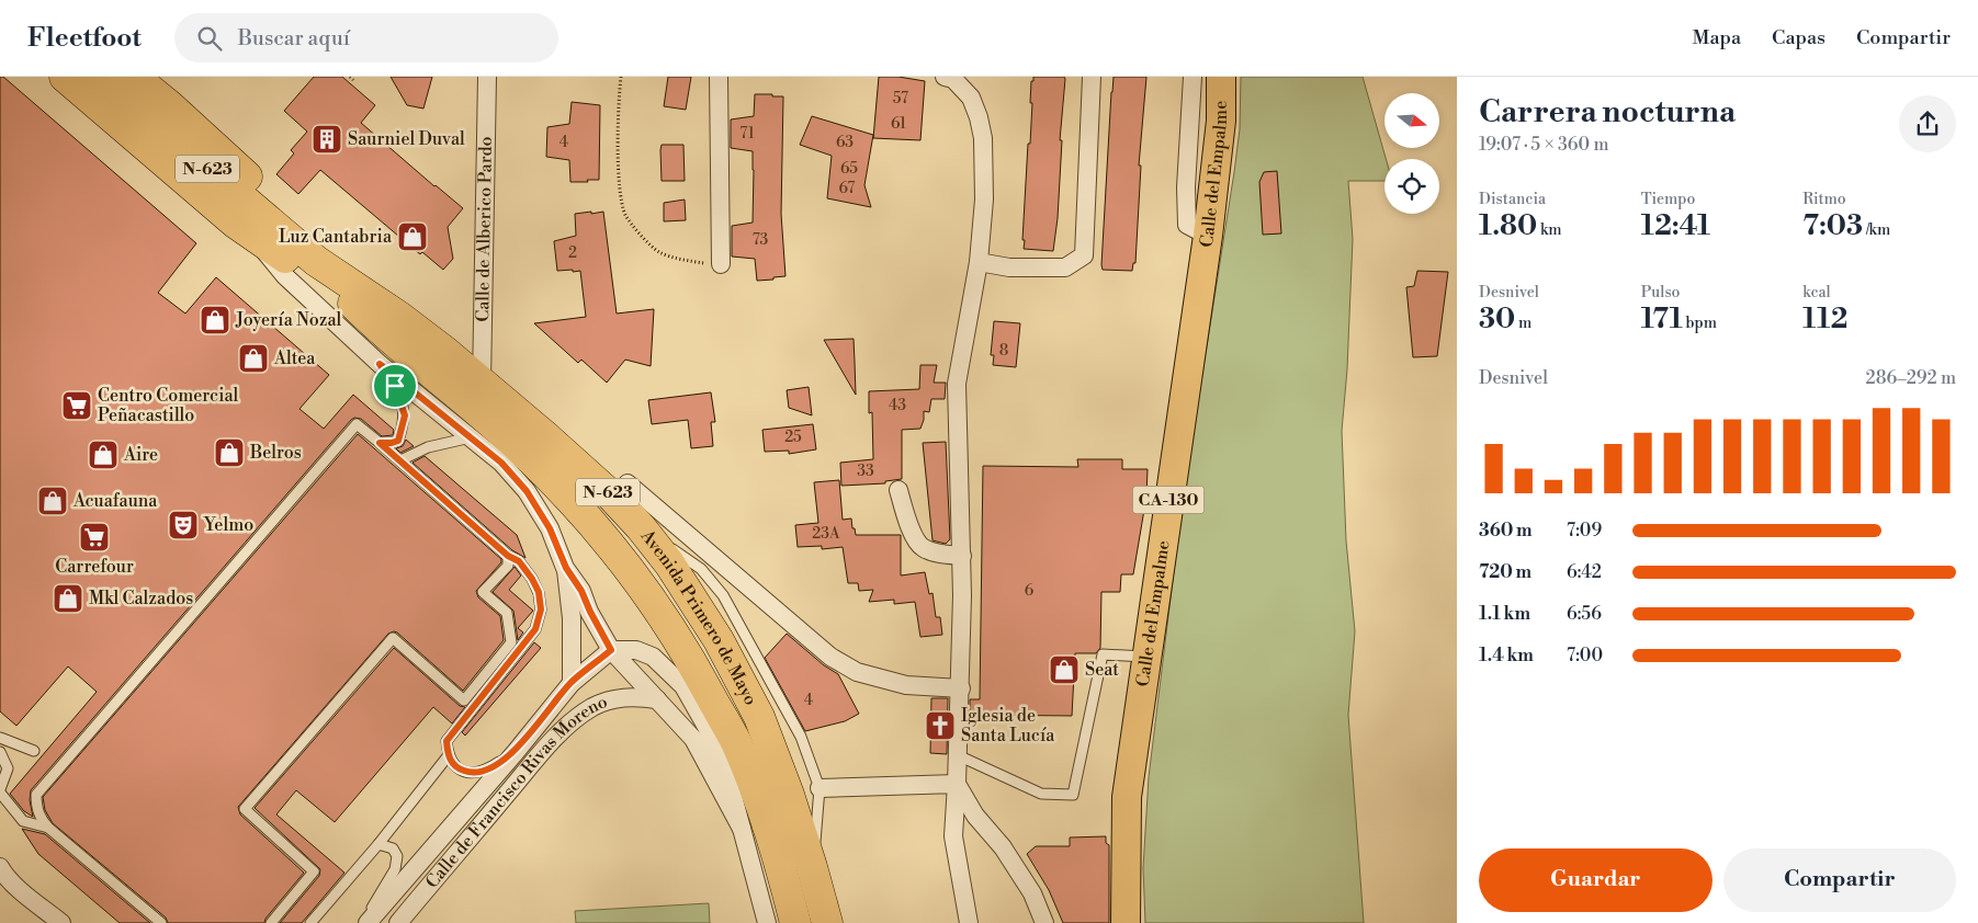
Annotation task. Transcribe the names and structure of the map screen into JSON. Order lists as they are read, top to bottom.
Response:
{
  "streets": {
    "highway": ["N-623", "Avenida Primero de Mayo"],
    "main road": ["Calle del Empalme", "CA-130"],
    "street": ["Calle de Alberico Pardo", "Calle de Francisco Rivas Moreno"]
  },
  "crossings": [
    ["Calle de Alberico Pardo", "Avenida Primero de Mayo"],
    ["Avenida Primero de Mayo", "Calle de Francisco Rivas Moreno"]
  ],
  "places": {
    "building": ["Saurniel Duval"],
    "shop": [
      "Luz Cantabria",
      "Joyería Nozal",
      "Altea",
      "Belros",
      "Aire",
      "Acuafauna",
      "Mkl Calzados",
      "Seat"
    ],
    "supermarket": ["Centro Comercial Peñacastillo", "Carrefour"],
    "theatre": ["Yelmo"],
    "church": ["Iglesia de Santa Lucía"]
  },
  "house_numbers": [
    "57",
    "61",
    "71",
    "4",
    "63",
    "65",
    "67",
    "73",
    "2",
    "8",
    "43",
    "25",
    "33",
    "23A",
    "6",
    "4"
  ],
  "north": "right",
  "page": {
    "header": "Fleetfoot",
    "search": "Buscar aquí",
    "nav": ["Mapa", "Capas", "Compartir"],
    "heading": ["Carrera nocturna", "19:07 · 5 × 360 m"],
    "stats": [
      ["Distancia", "1.80 km"],
      ["Tiempo", "12:41"],
      ["Ritmo", "7:03 /km"],
      ["Desnivel", "30 m"],
      ["Pulso", "171 bpm"],
      ["kcal", "112"]
    ],
    "chart": ["Desnivel", "286–292 m"],
    "list": [
      {
        "name": "360 m",
        "note": "7:09"
      },
      {
        "name": "720 m",
        "note": "6:42"
      },
      {
        "name": "1.1 km",
        "note": "6:56"
      },
      {
        "name": "1.4 km",
        "note": "7:00"
      }
    ],
    "buttons": ["Guardar", "Compartir"]
  }
}
